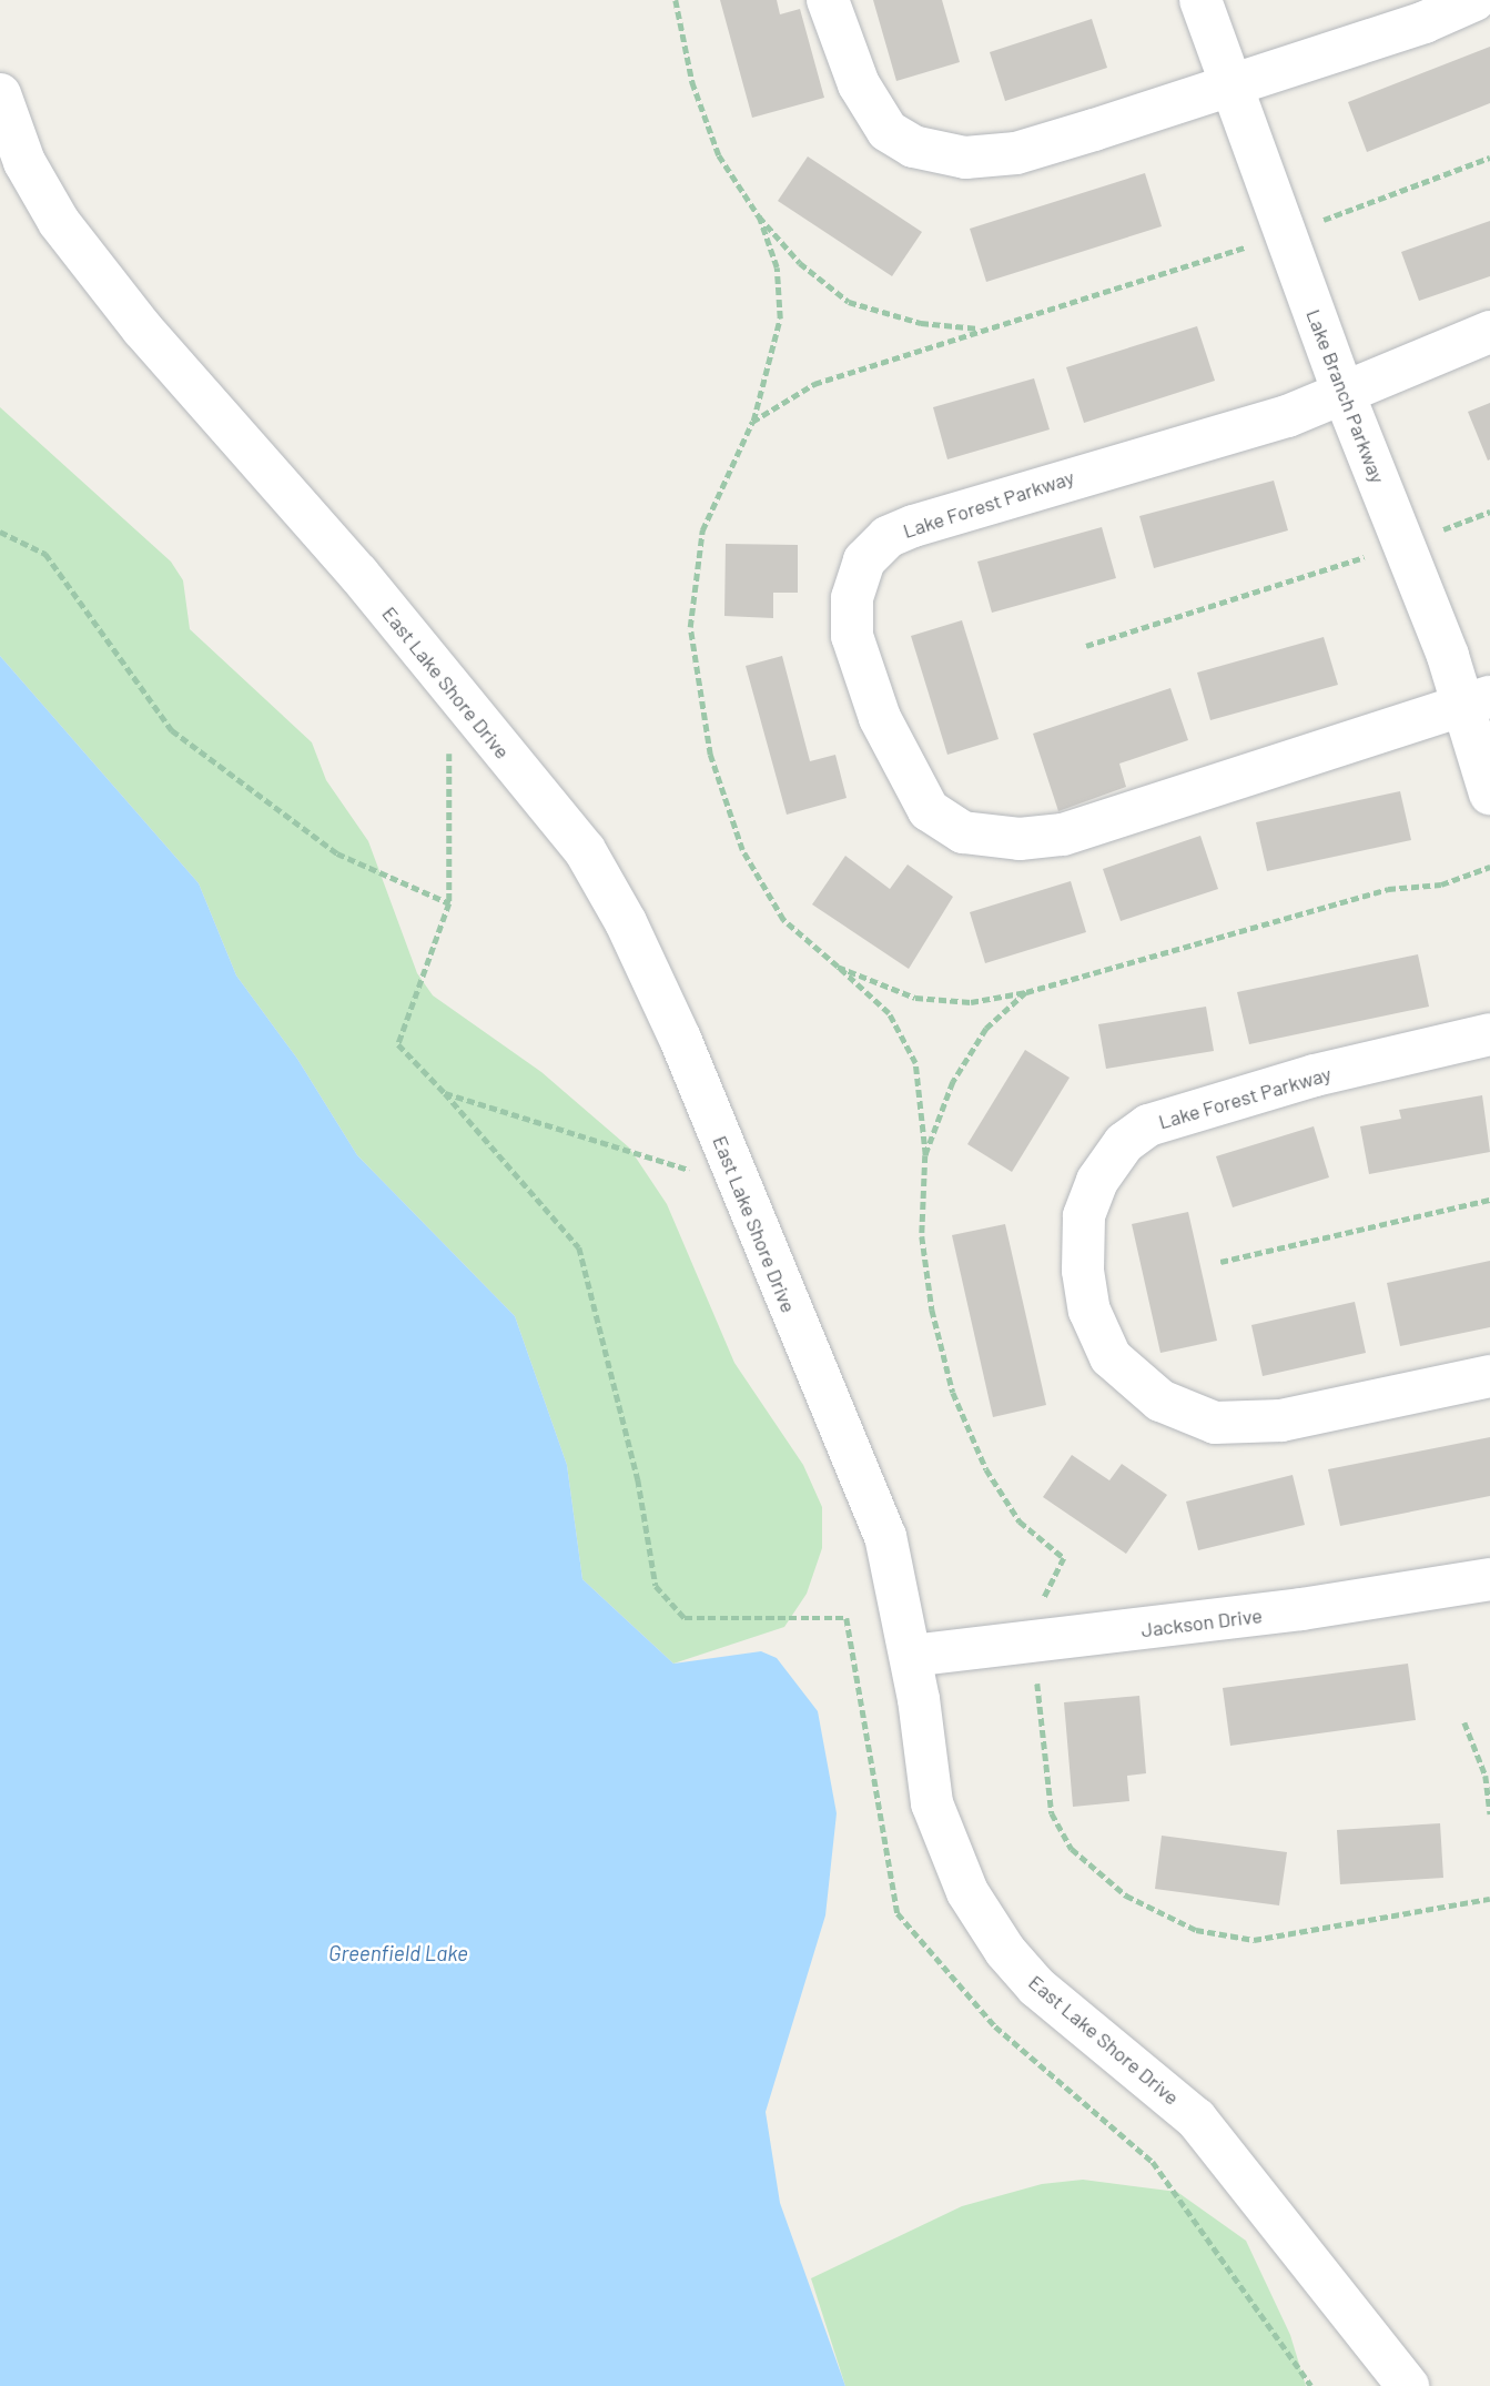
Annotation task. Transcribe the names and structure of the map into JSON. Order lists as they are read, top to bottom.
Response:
{
  "streets": {
    "street": [
      "Lake Branch Parkway",
      "Lake Forest Parkway",
      "East Lake Shore Drive",
      "Jackson Drive"
    ]
  },
  "crossings": [
    ["Lake Branch Parkway", "Lake Forest Parkway"],
    ["East Lake Shore Drive", "Jackson Drive"]
  ],
  "water": ["Greenfield Lake"]
}
